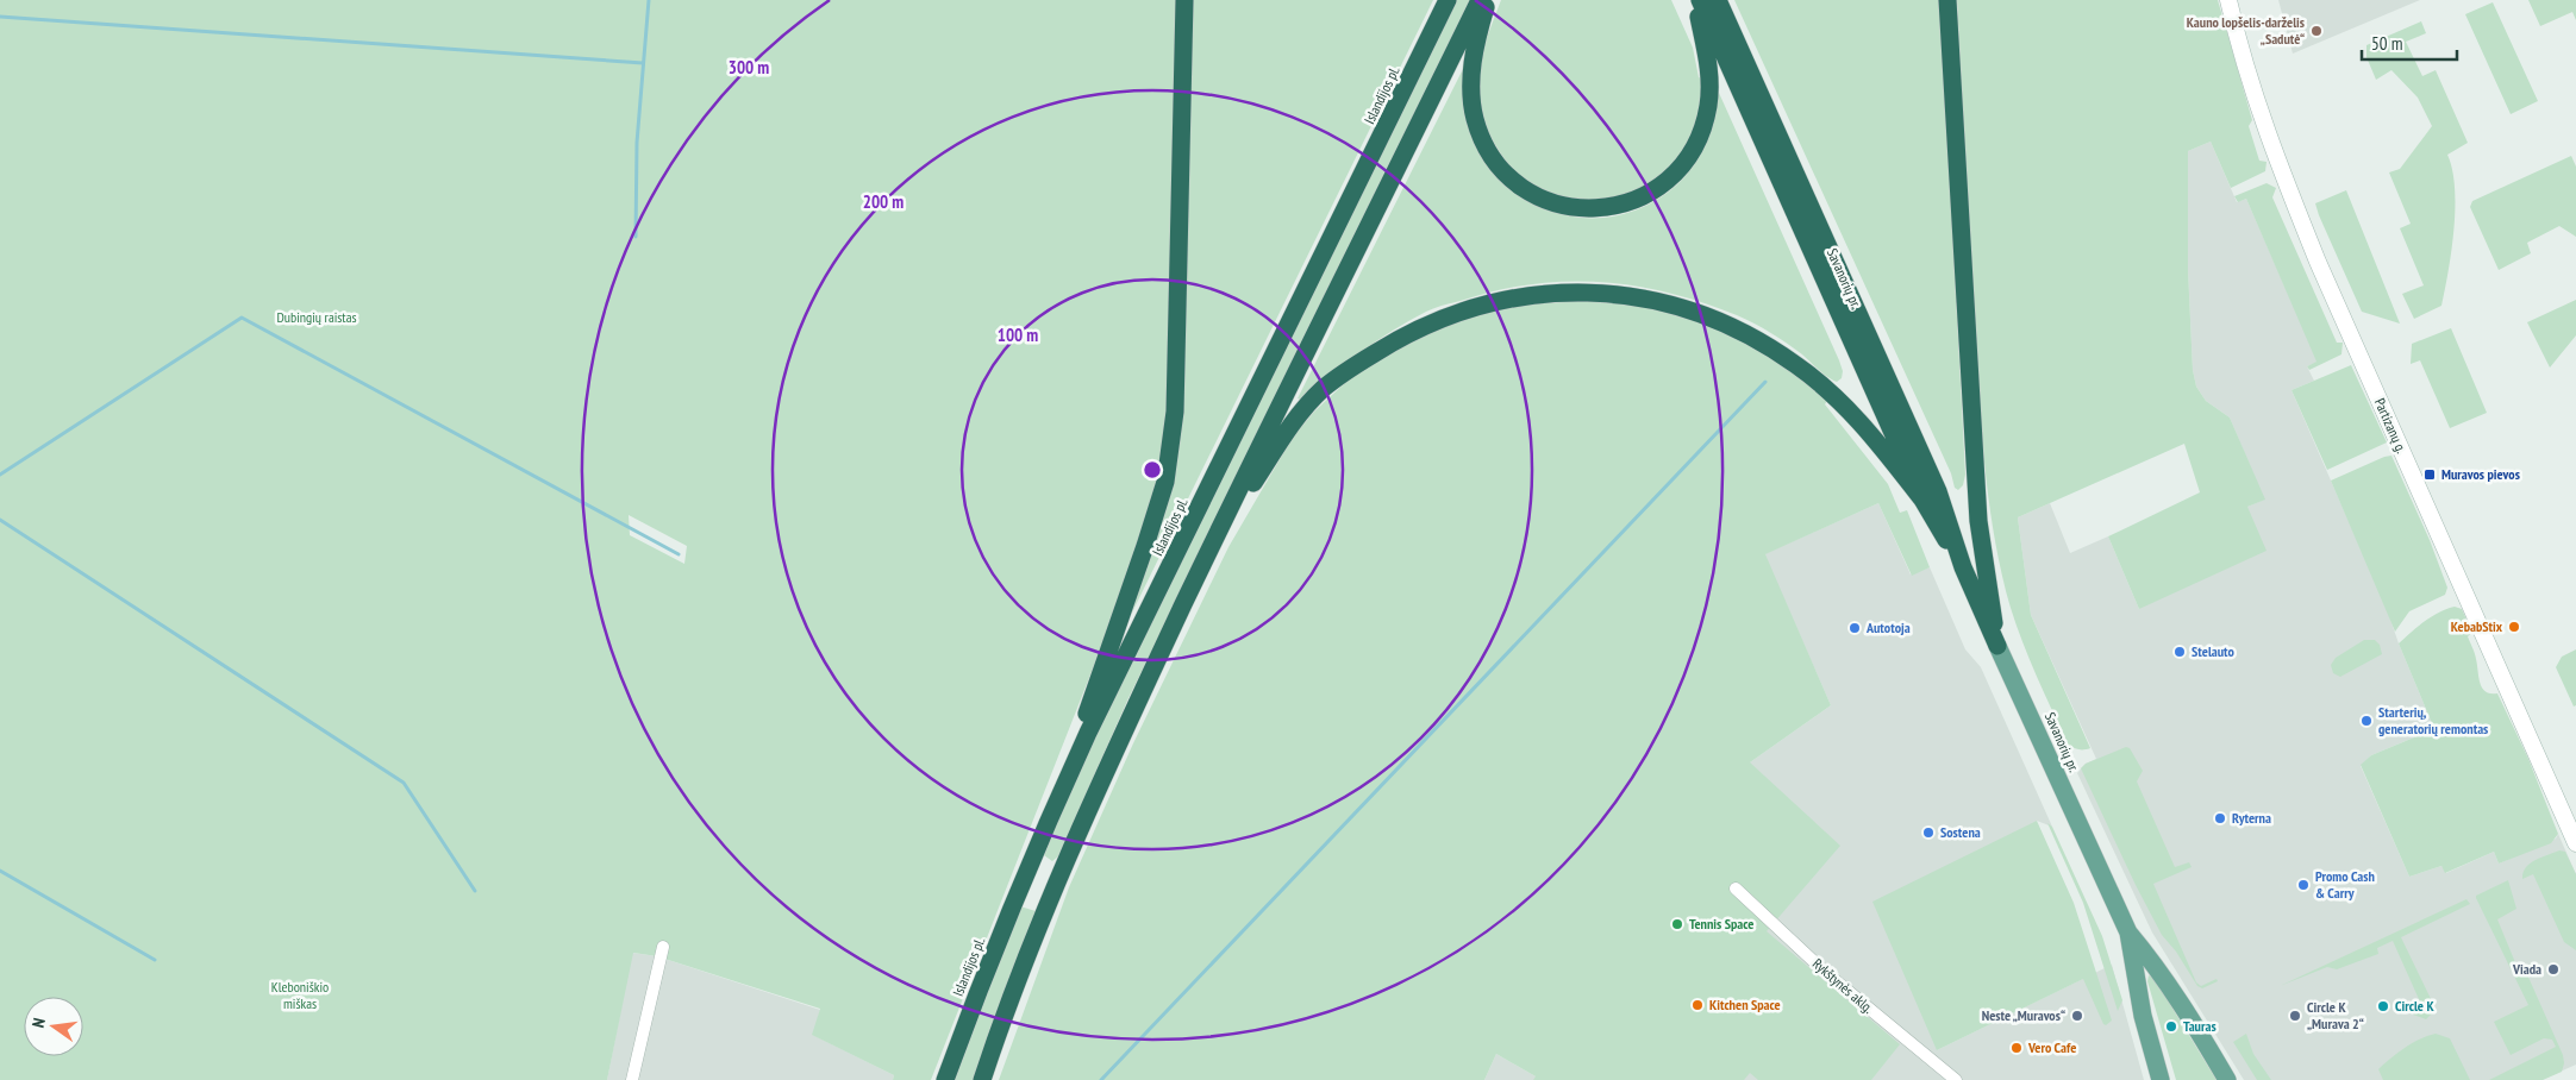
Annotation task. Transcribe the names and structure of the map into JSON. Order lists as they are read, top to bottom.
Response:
{
  "streets": {
    "highway": ["Islandijos pl.", "Savanorių pr."],
    "street": ["Partizanų g.", "Rykštynės aklg."]
  },
  "parks": ["Dubingių raistas", "Kleboniškio miškas"],
  "places": {
    "other": [
      "Kauno lopšelis-darželis „Sadutė“",
      "KebabStix",
      "Autotoja",
      "Stelauto",
      "Starterių, generatorių remontas",
      "Ryterna",
      "Sostena",
      "Promo Cash & Carry",
      "Tennis Space",
      "Viada",
      "Kitchen Space",
      "Circle K",
      "Neste „Muravos“",
      "Circle K „Murava 2“",
      "Tauras",
      "Vero Cafe"
    ],
    "transit": ["Muravos pievos"]
  },
  "scale_bar": "50 m",
  "north": "left",
  "rings": ["300 m", "200 m", "100 m"]
}
